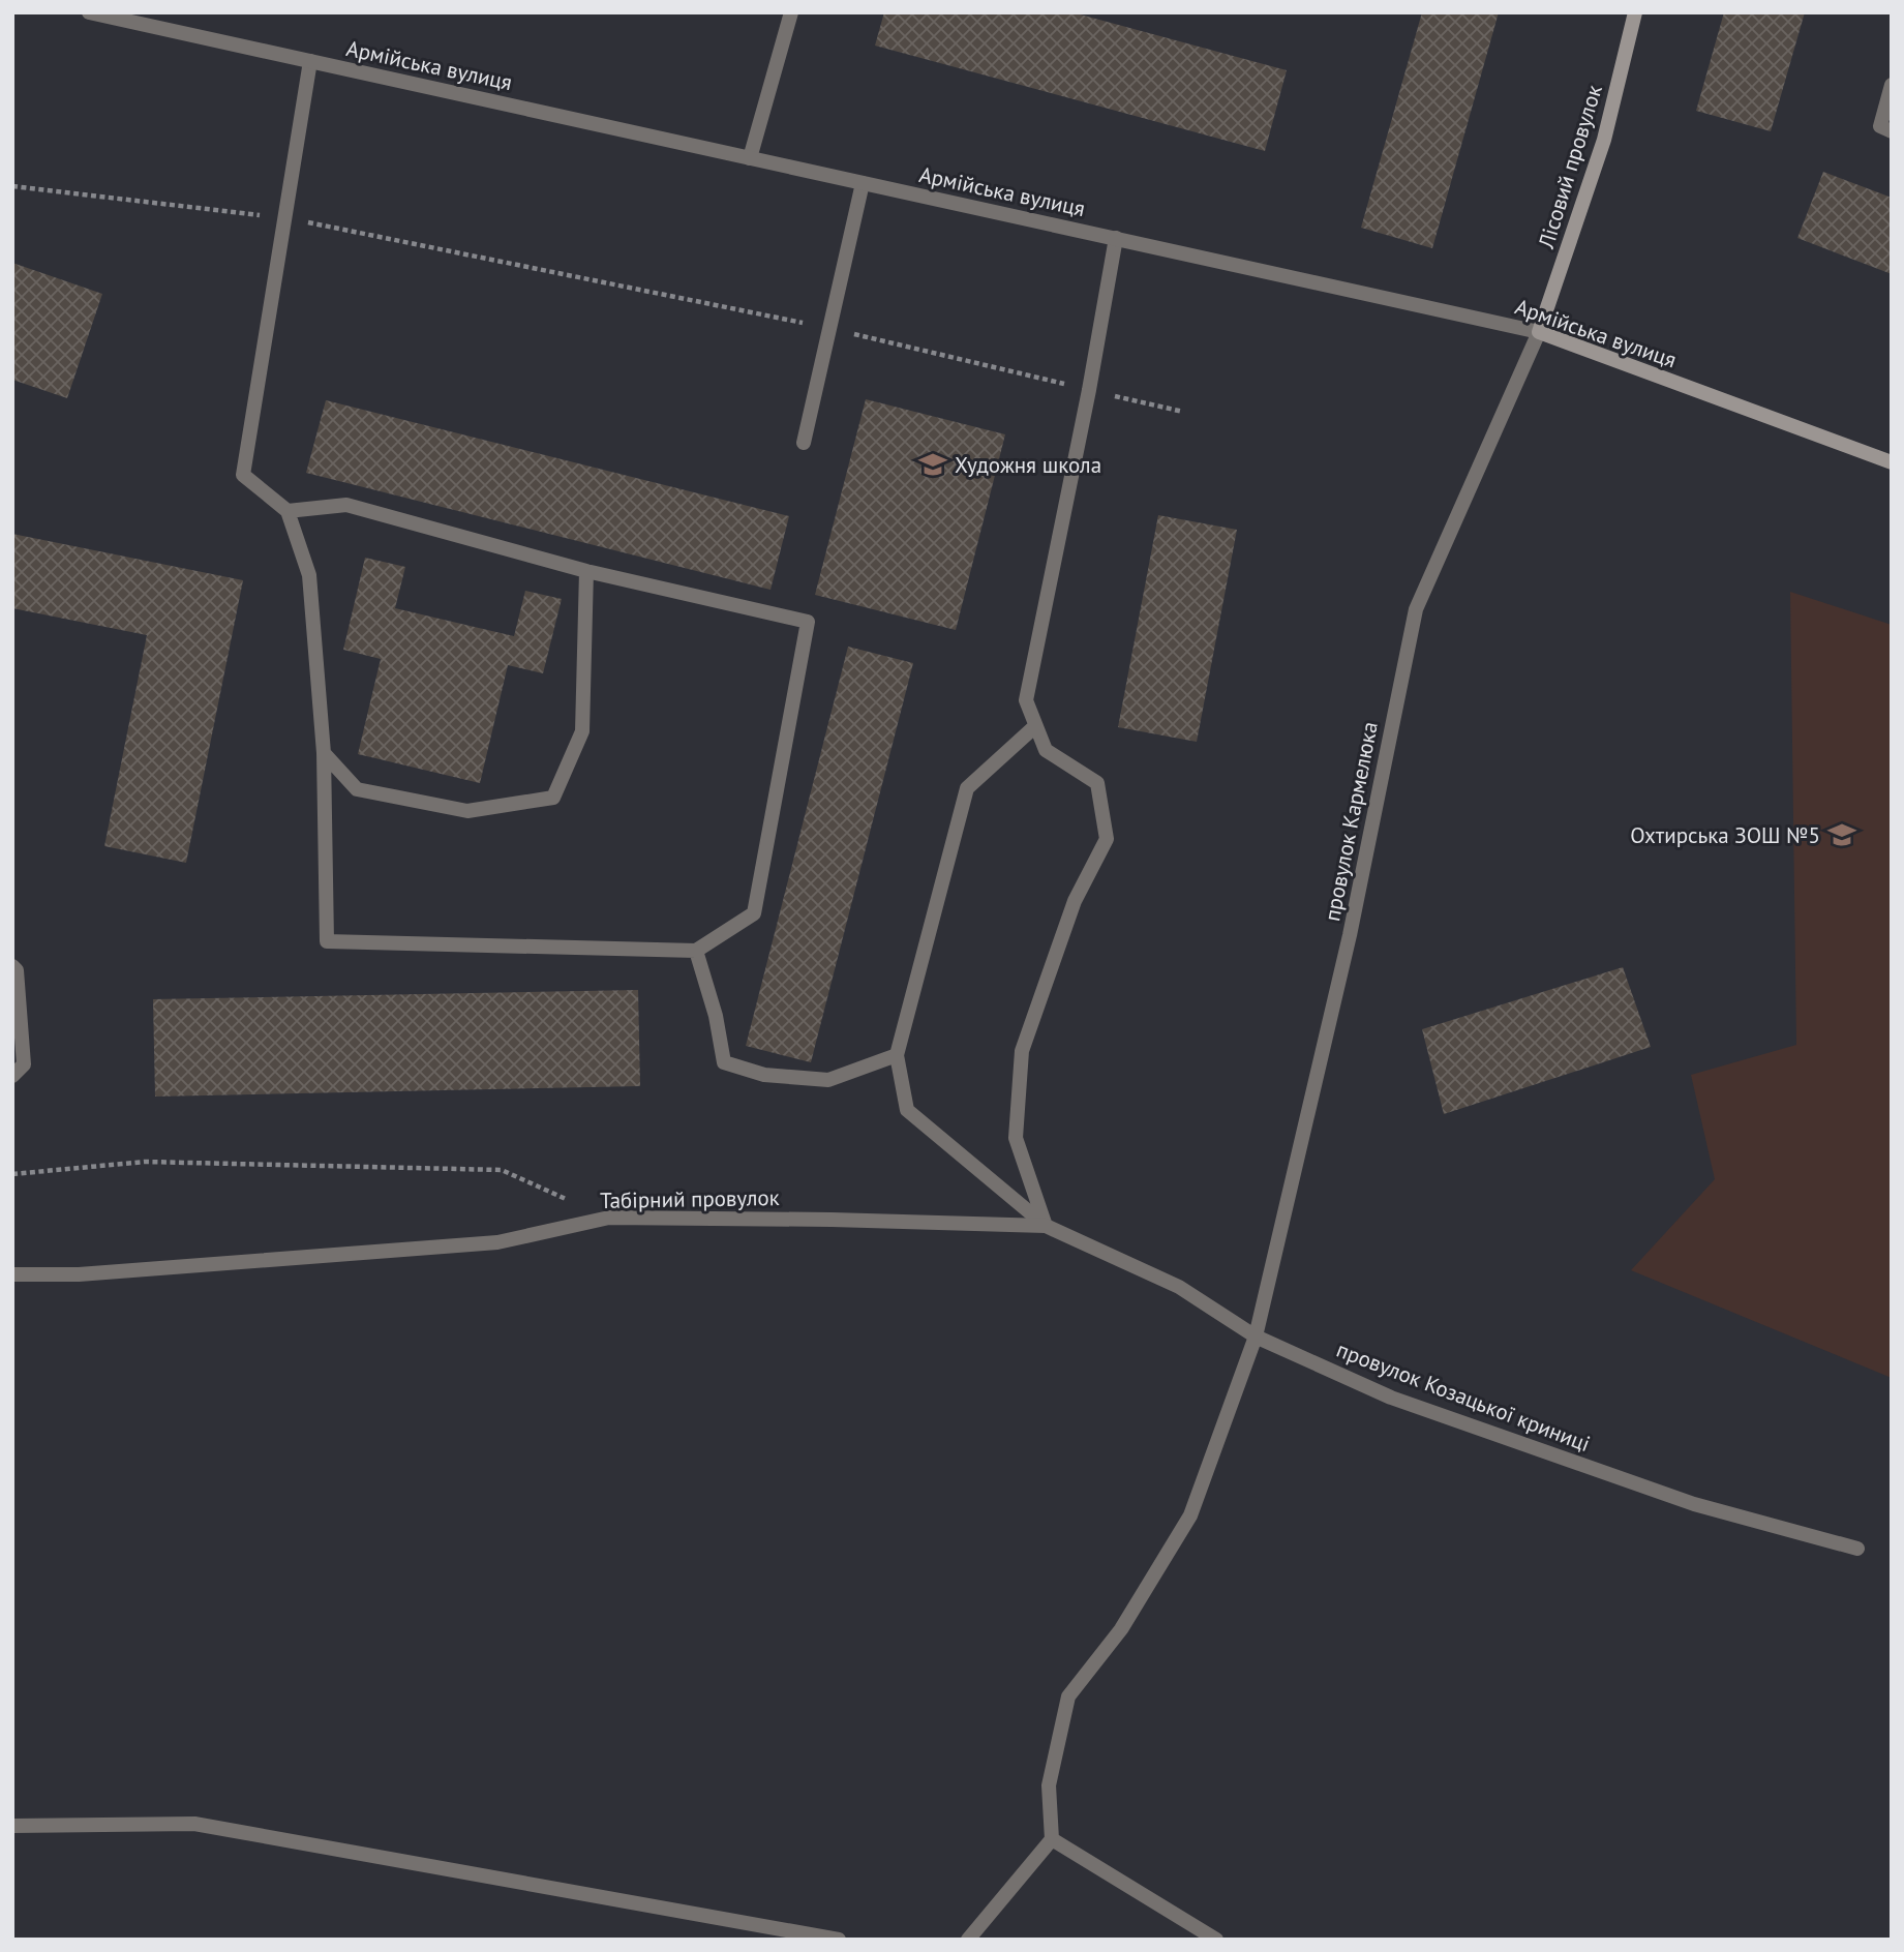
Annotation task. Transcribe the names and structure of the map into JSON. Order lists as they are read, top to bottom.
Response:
{
  "streets": {
    "street": [
      "Армійська вулиця",
      "Лісовий провулок",
      "провулок Кармелюка",
      "Табірний провулок",
      "провулок Козацької криниці"
    ]
  },
  "crossings": [
    ["Армійська вулиця", "Лісовий провулок"],
    ["Армійська вулиця", "провулок Кармелюка"],
    ["Лісовий провулок", "провулок Кармелюка"],
    ["провулок Кармелюка", "Табірний провулок"],
    ["провулок Кармелюка", "провулок Козацької криниці"],
    ["Табірний провулок", "провулок Козацької криниці"]
  ],
  "places": {
    "school or university": ["Художня школа", "Охтирська ЗОШ №5"]
  }
}
